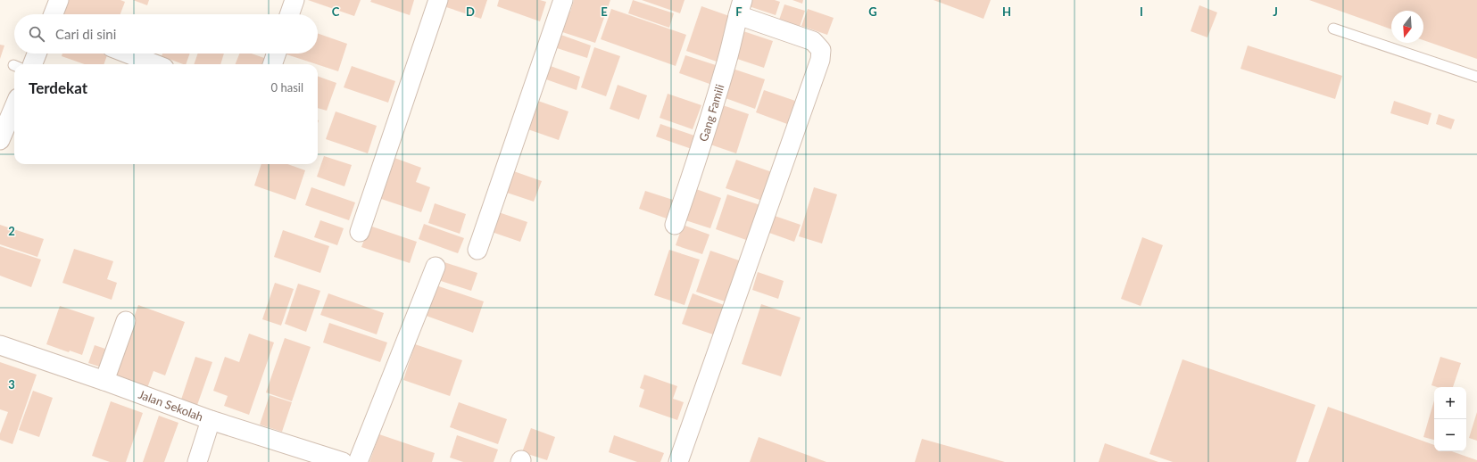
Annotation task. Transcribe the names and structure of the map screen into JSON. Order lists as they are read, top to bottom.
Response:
{
  "streets": {
    "street": ["Gang Famili", "Jalan Sekolah"]
  },
  "north": "bottom",
  "page": {
    "search": "Cari di sini",
    "heading": ["Terdekat", "0 hasil"],
    "map_buttons": ["+", "−"]
  },
  "grid": {
    "columns": [
      "C",
      "D",
      "E",
      "F",
      "G",
      "H",
      "I",
      "J"
    ],
    "rows": ["2", "3"]
  }
}
